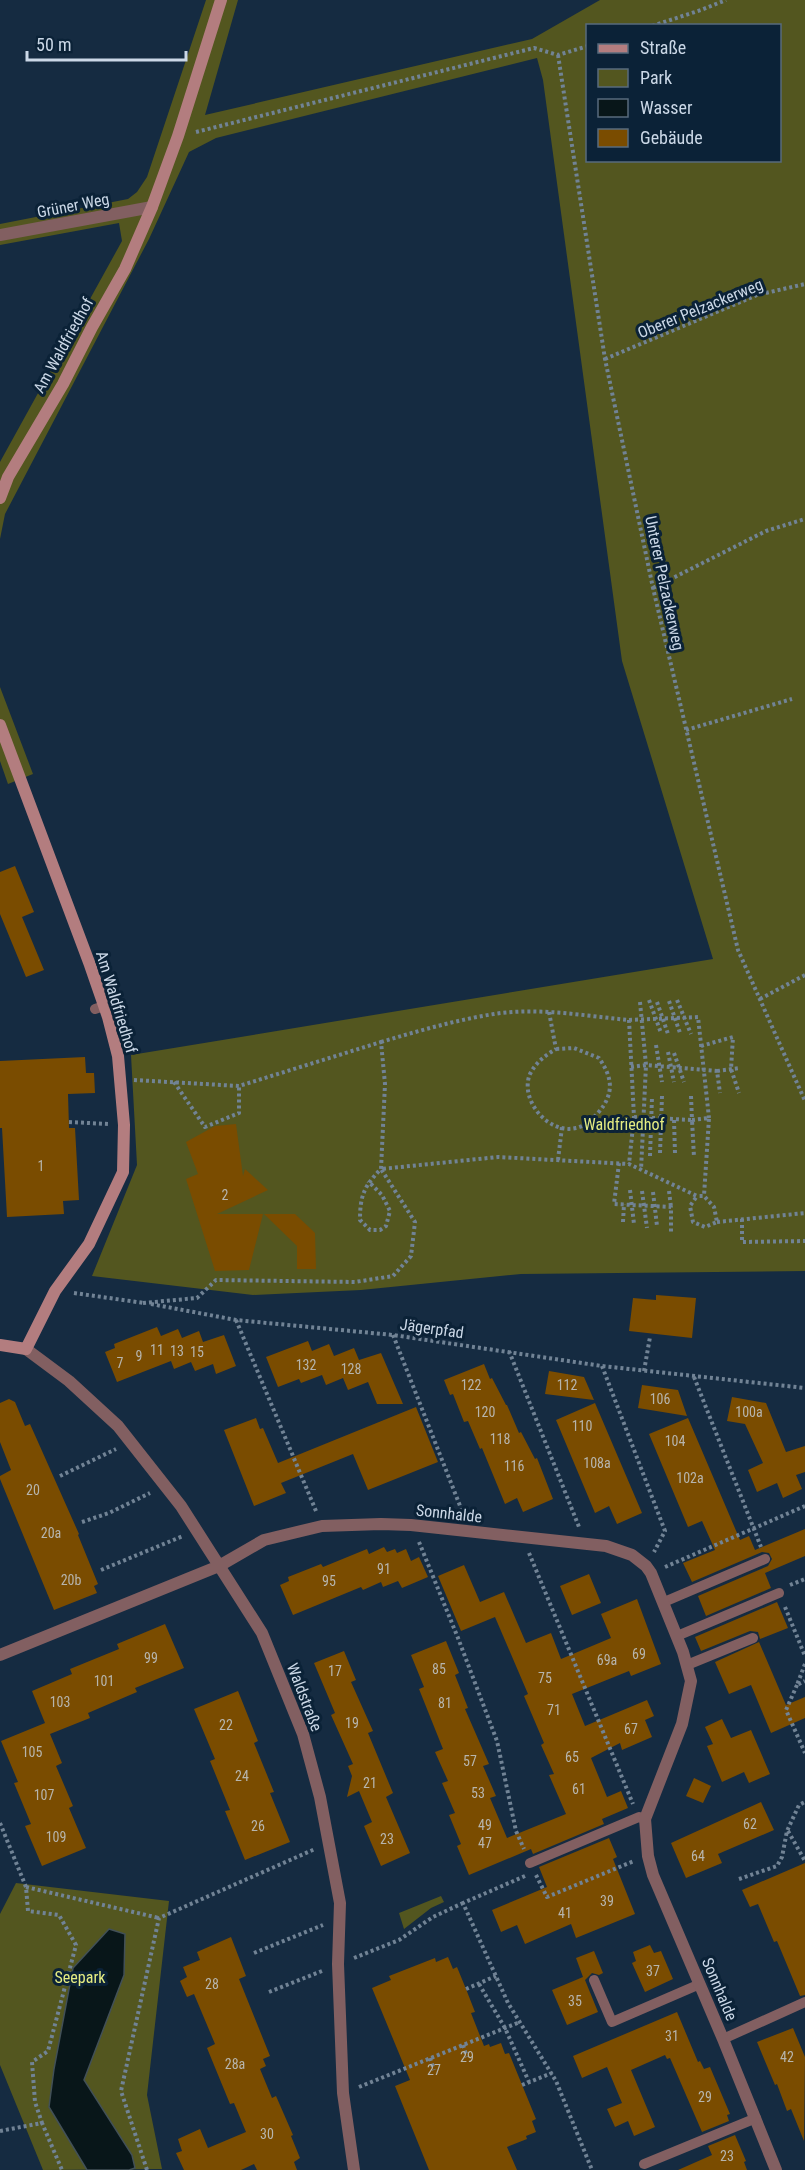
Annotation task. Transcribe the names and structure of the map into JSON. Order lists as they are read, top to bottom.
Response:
{
  "streets": {
    "street": [
      "Grüner Weg",
      "Am Waldfriedhof",
      "Sonnhalde",
      "Waldstraße"
    ],
    "path": ["Oberer Pelzackerweg", "Unterer Pelzackerweg", "Jägerpfad"]
  },
  "crossings": [
    ["Grüner Weg", "Am Waldfriedhof"],
    ["Oberer Pelzackerweg", "Unterer Pelzackerweg"],
    ["Am Waldfriedhof", "Jägerpfad"],
    ["Am Waldfriedhof", "Waldstraße"],
    ["Sonnhalde", "Waldstraße"]
  ],
  "parks": ["Waldfriedhof", "Seepark"],
  "house_numbers": [
    "1",
    "2",
    "11",
    "13",
    "15",
    "9",
    "7",
    "132",
    "128",
    "122",
    "112",
    "106",
    "120",
    "100a",
    "110",
    "118",
    "104",
    "108a",
    "116",
    "102a",
    "20",
    "20a",
    "91",
    "20b",
    "95",
    "69",
    "99",
    "69a",
    "85",
    "17",
    "75",
    "101",
    "103",
    "81",
    "71",
    "19",
    "22",
    "67",
    "105",
    "65",
    "57",
    "24",
    "21",
    "61",
    "53",
    "107",
    "62",
    "49",
    "26",
    "109",
    "23",
    "47",
    "64",
    "39",
    "41",
    "37",
    "28",
    "35",
    "31",
    "29",
    "42",
    "28a",
    "27",
    "29",
    "30",
    "23"
  ],
  "legend": [
    "Straße",
    "Park",
    "Wasser",
    "Gebäude"
  ],
  "scale_bar": "50 m"
}
